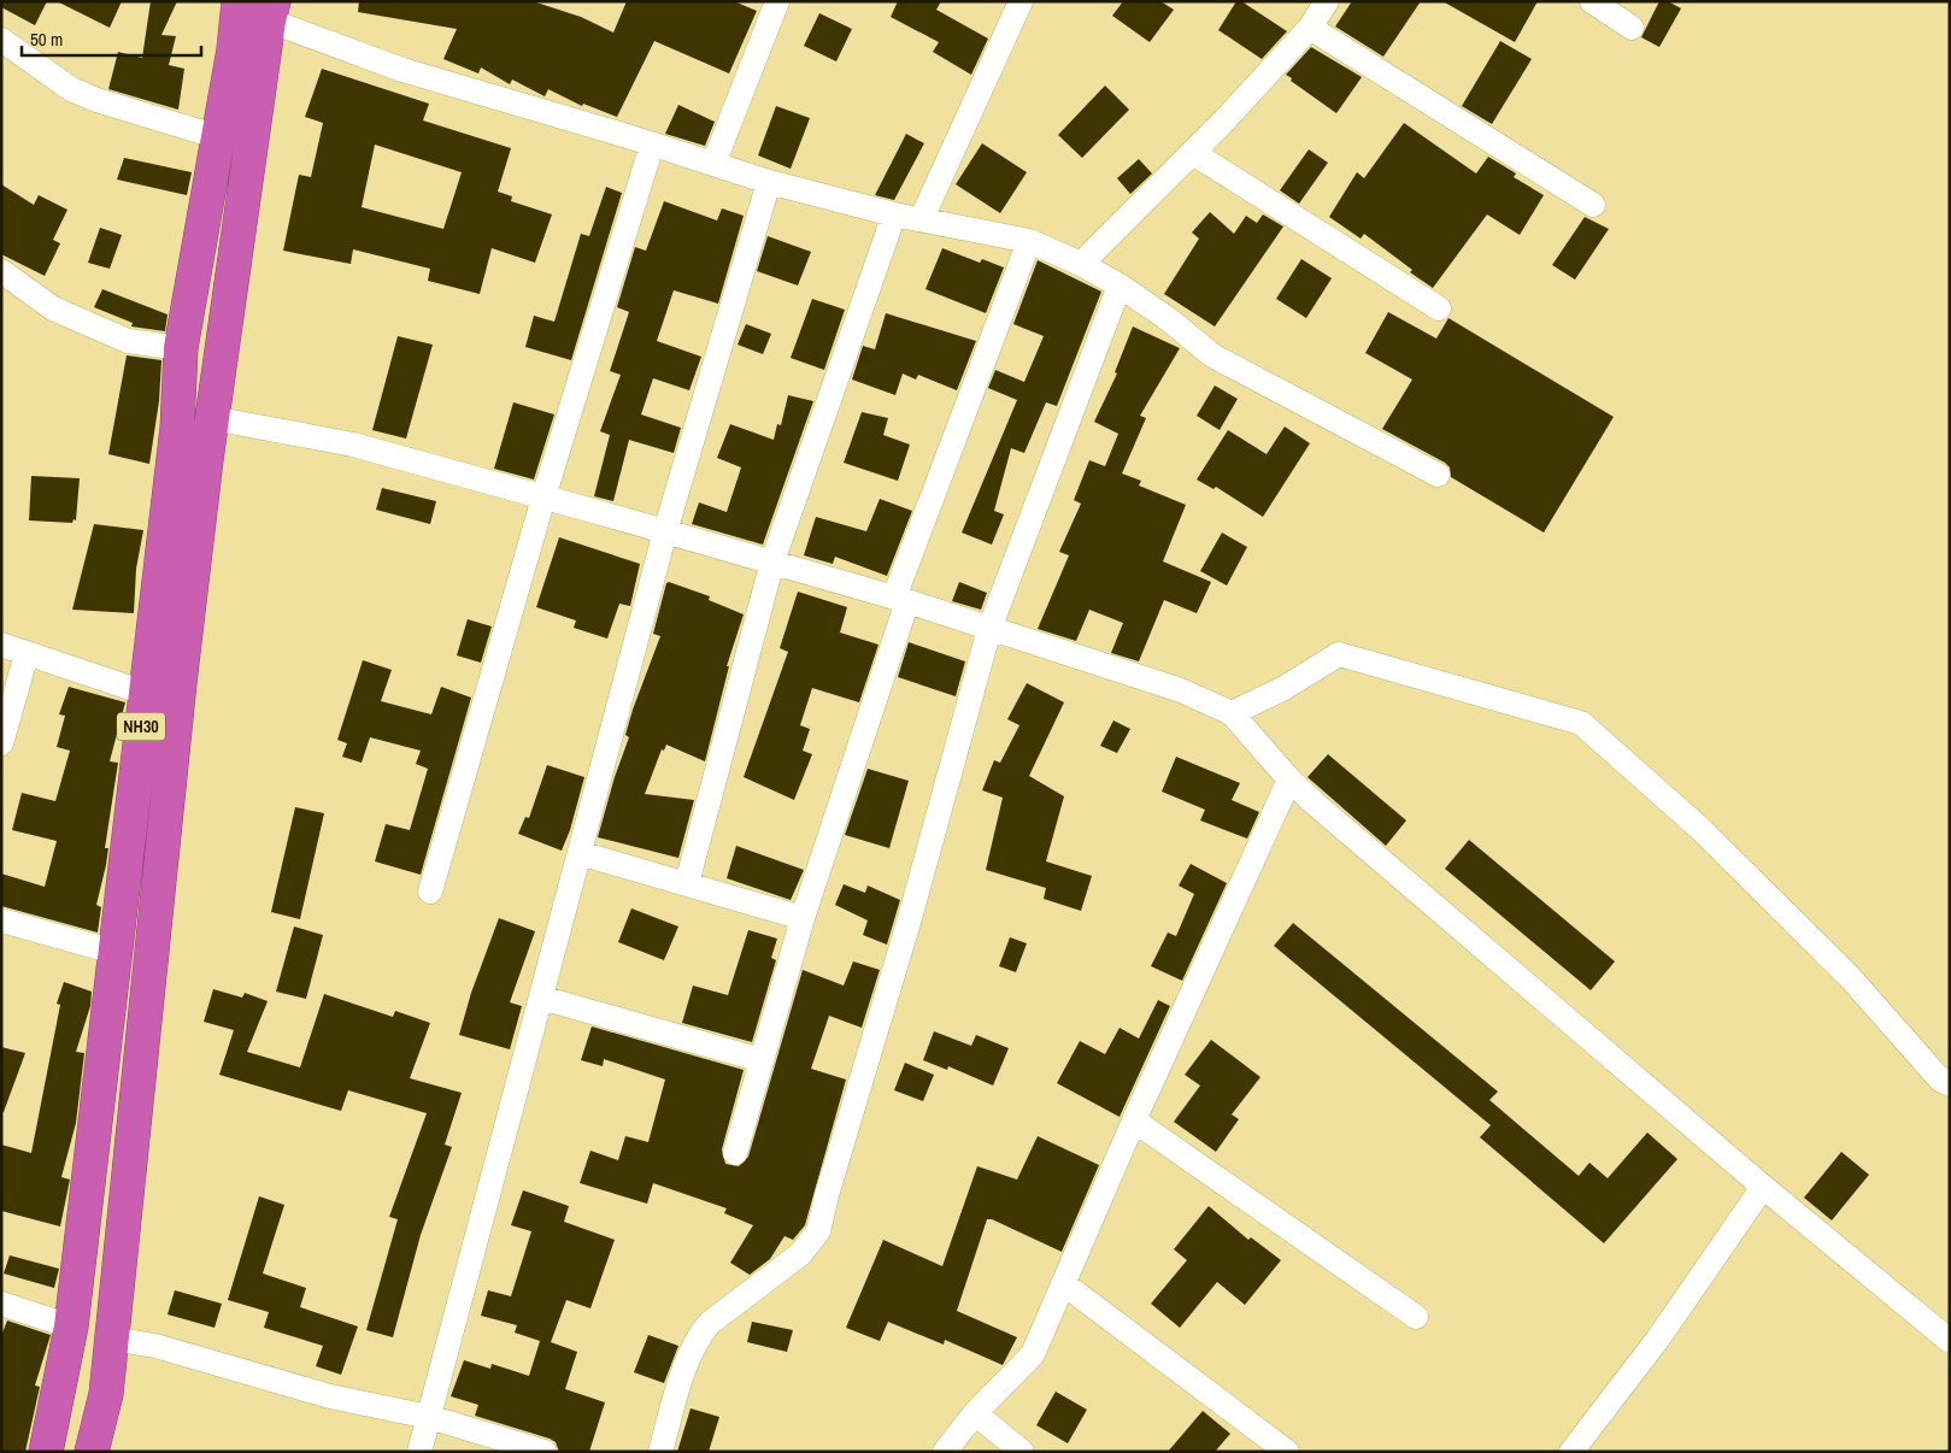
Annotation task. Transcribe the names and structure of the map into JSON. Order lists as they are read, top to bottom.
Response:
{
  "streets": {
    "highway": ["NH30"]
  },
  "scale_bar": "50 m"
}
